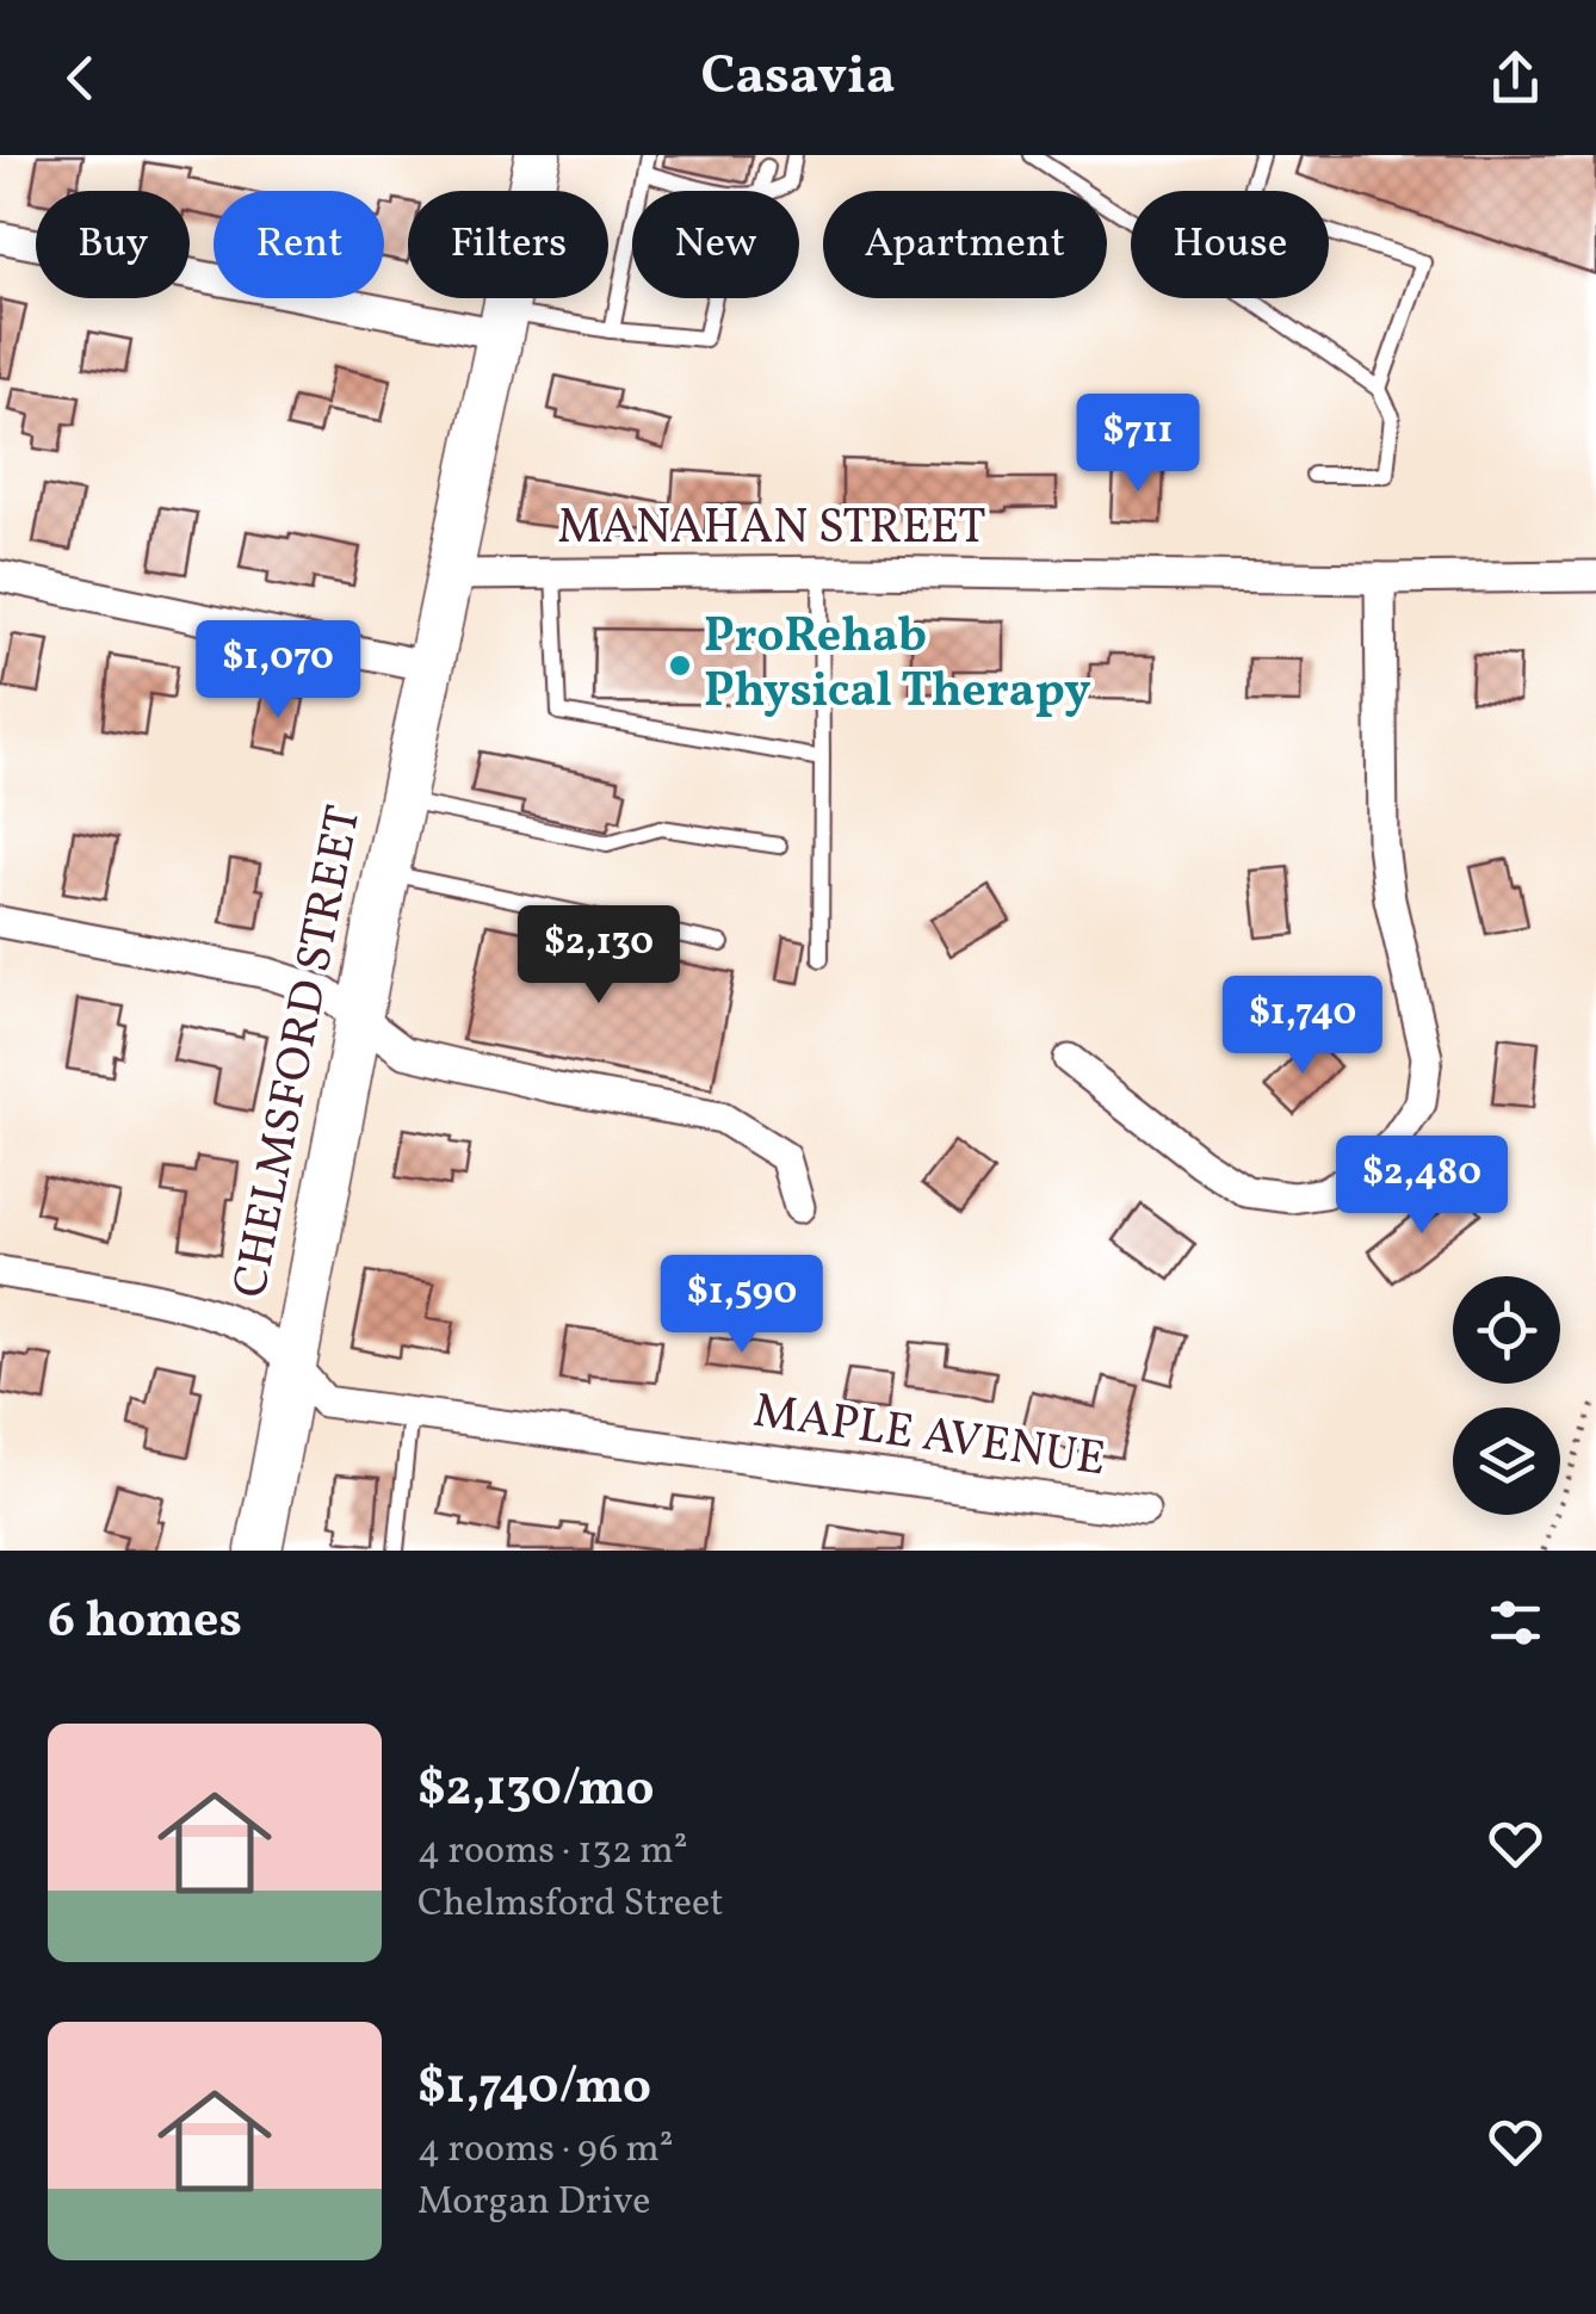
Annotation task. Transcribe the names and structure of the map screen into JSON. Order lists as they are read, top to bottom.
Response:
{
  "streets": {
    "main road": ["CHELMSFORD STREET"],
    "street": ["MANAHAN STREET", "MAPLE AVENUE"]
  },
  "crossings": [
    ["MANAHAN STREET", "CHELMSFORD STREET"],
    ["CHELMSFORD STREET", "MAPLE AVENUE"]
  ],
  "places": ["ProRehab Physical Therapy"],
  "page": {
    "header": "Casavia",
    "chip": [
      "Buy",
      "Rent",
      "Filters",
      "New",
      "Apartment",
      "House"
    ],
    "price": [
      "$711",
      "$1,070",
      "$2,130",
      "$1,740",
      "$2,480",
      "$1,590"
    ],
    "heading": "6 homes",
    "list": [
      {
        "name": "$2,130/mo",
        "note": "4 rooms · 132 m² · Chelmsford Street"
      },
      {
        "name": "$1,740/mo",
        "note": "4 rooms · 96 m² · Morgan Drive"
      }
    ]
  }
}
